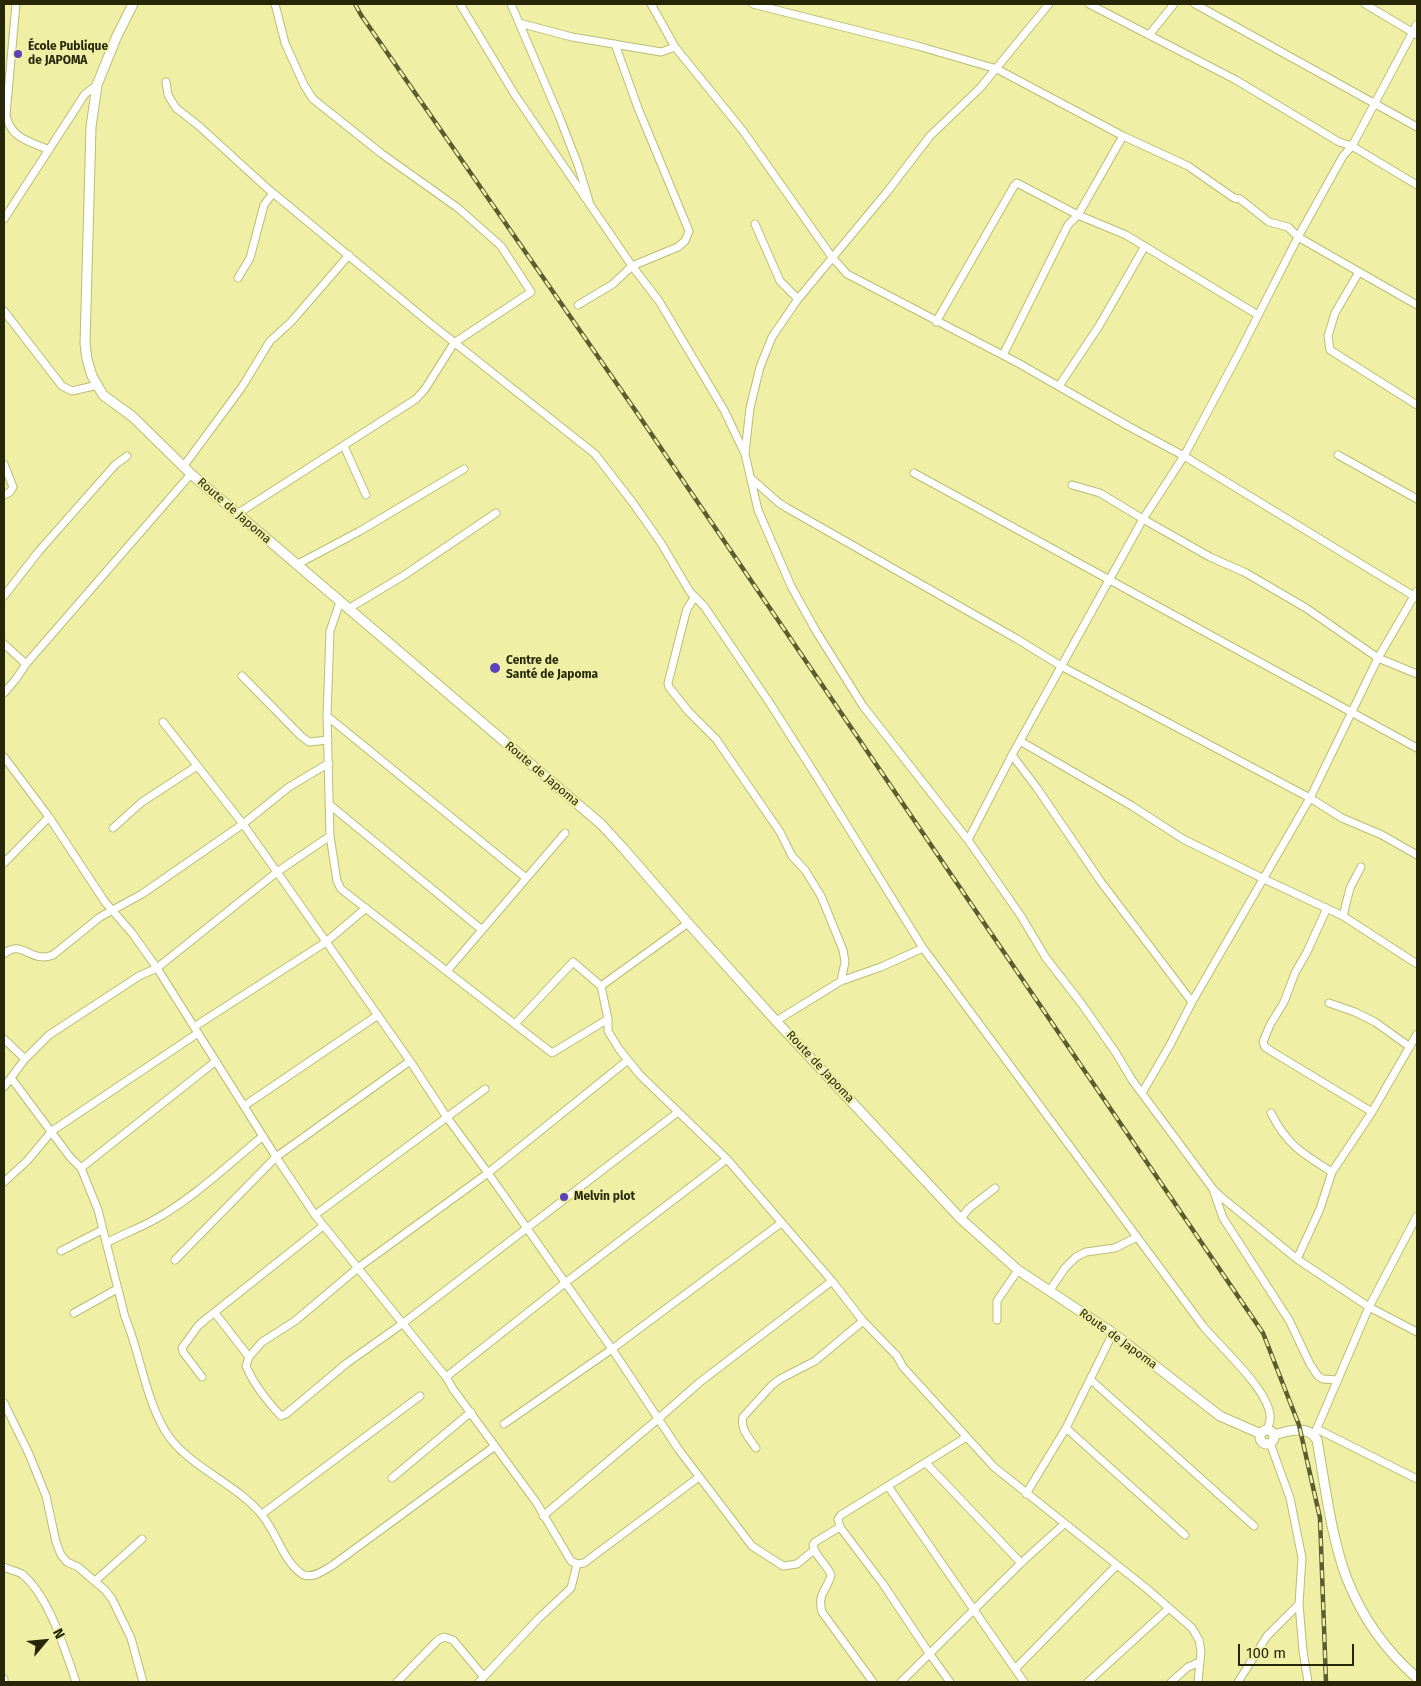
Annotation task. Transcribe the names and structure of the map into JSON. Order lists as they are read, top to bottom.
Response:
{
  "streets": {
    "street": ["Route de Japoma"]
  },
  "places": ["École Publique de JAPOMA", "Centre de Santé de Japoma", "Melvin plot"],
  "scale_bar": "100 m",
  "north": "top right"
}
